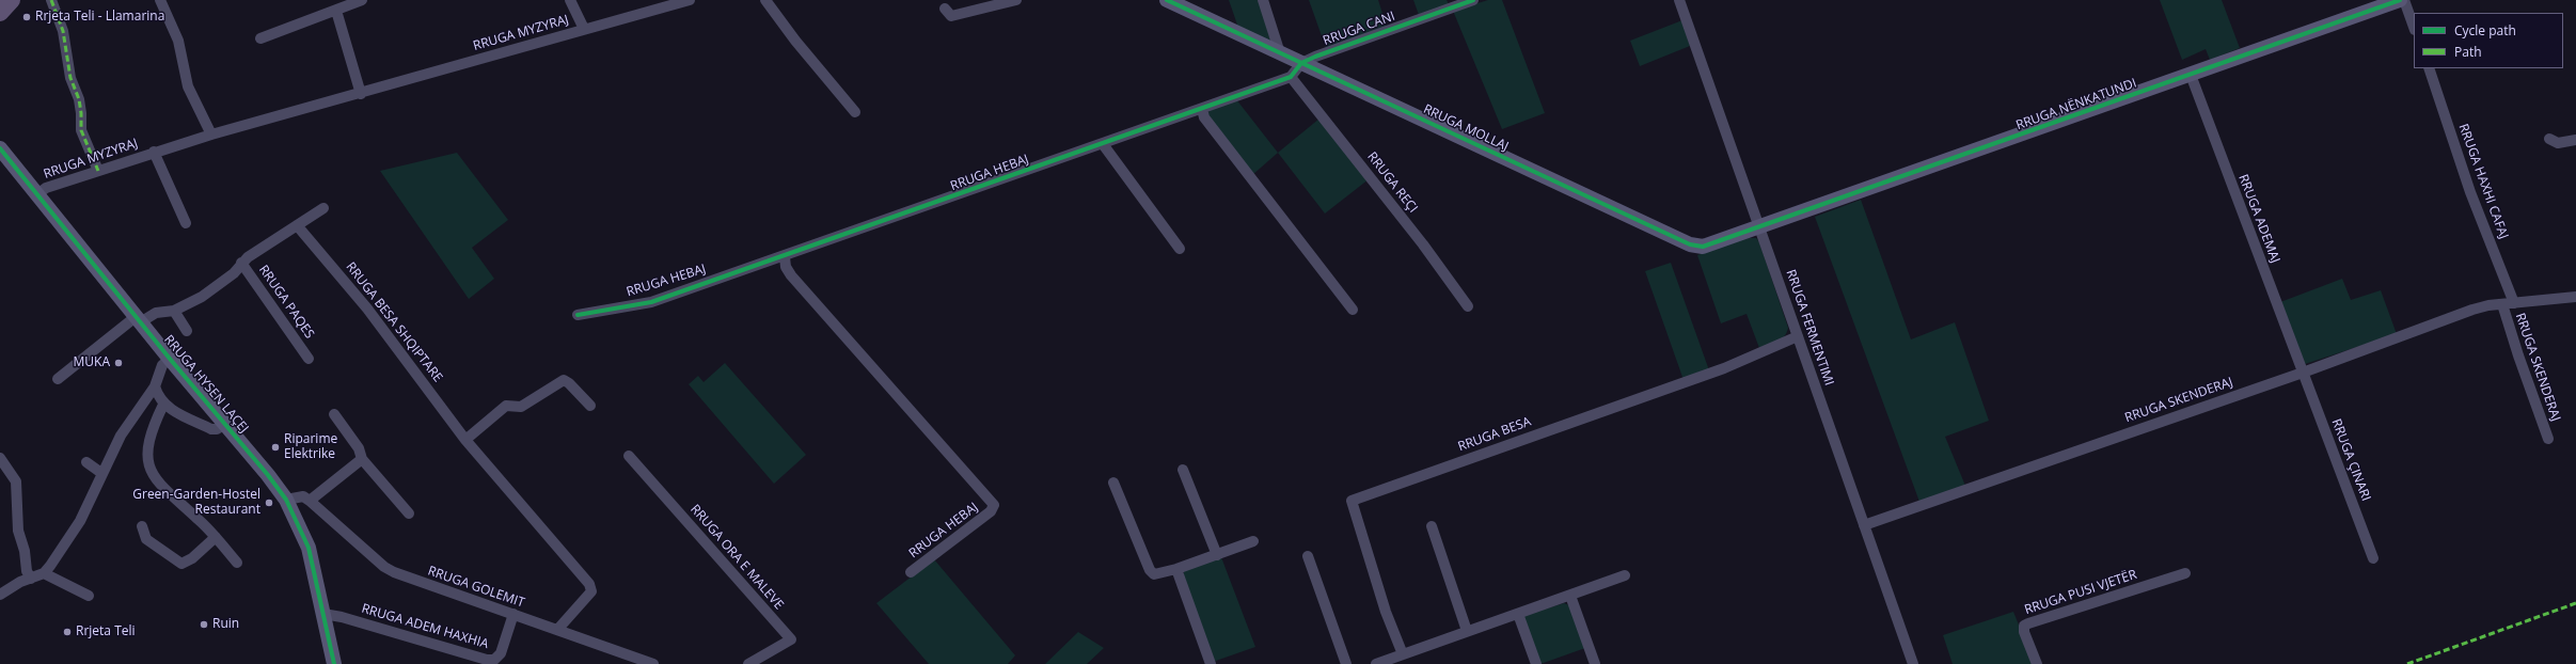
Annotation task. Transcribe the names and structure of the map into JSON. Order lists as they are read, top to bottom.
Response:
{
  "streets": {
    "street": [
      "RRUGA CANI",
      "RRUGA MYZYRAJ",
      "RRUGA NËNKATUNDI",
      "RRUGA MOLLAJ",
      "RRUGA HEBAJ",
      "RRUGA HAXHI CAFAJ",
      "RRUGA REÇI",
      "RRUGA ADEMAJ",
      "RRUGA PAQES",
      "RRUGA BESA SHQIPTARE",
      "RRUGA FERMENTIMI",
      "RRUGA SKENDERAJ",
      "RRUGA HYSEN LAÇEJ",
      "RRUGA BESA",
      "RRUGA ÇINARI",
      "RRUGA ORA E MALEVE",
      "RRUGA GOLEMIT",
      "RRUGA PUSI VJETËR",
      "RRUGA ADEM HAXHIA"
    ]
  },
  "crossings": [
    ["RRUGA CANI", "RRUGA MOLLAJ"],
    ["RRUGA MYZYRAJ", "RRUGA HYSEN LAÇEJ"],
    ["RRUGA NËNKATUNDI", "RRUGA MOLLAJ"],
    ["RRUGA NËNKATUNDI", "RRUGA ADEMAJ"],
    ["RRUGA NËNKATUNDI", "RRUGA FERMENTIMI"],
    ["RRUGA MOLLAJ", "RRUGA FERMENTIMI"],
    ["RRUGA HEBAJ", "RRUGA REÇI"],
    ["RRUGA HAXHI CAFAJ", "RRUGA SKENDERAJ"],
    ["RRUGA ADEMAJ", "RRUGA SKENDERAJ"],
    ["RRUGA ADEMAJ", "RRUGA ÇINARI"],
    ["RRUGA PAQES", "RRUGA BESA SHQIPTARE"],
    ["RRUGA PAQES", "RRUGA HYSEN LAÇEJ"],
    ["RRUGA BESA SHQIPTARE", "RRUGA GOLEMIT"],
    ["RRUGA FERMENTIMI", "RRUGA SKENDERAJ"],
    ["RRUGA FERMENTIMI", "RRUGA BESA"],
    ["RRUGA SKENDERAJ", "RRUGA ÇINARI"],
    ["RRUGA HYSEN LAÇEJ", "RRUGA ADEM HAXHIA"],
    ["RRUGA GOLEMIT", "RRUGA ADEM HAXHIA"]
  ],
  "places": [
    "Rrjeta Teli - Llamarina",
    "MUKA",
    "Riparime Elektrike",
    "Green-Garden-Hostel Restaurant",
    "Ruin",
    "Rrjeta Teli"
  ],
  "legend": ["Cycle path", "Path"]
}
